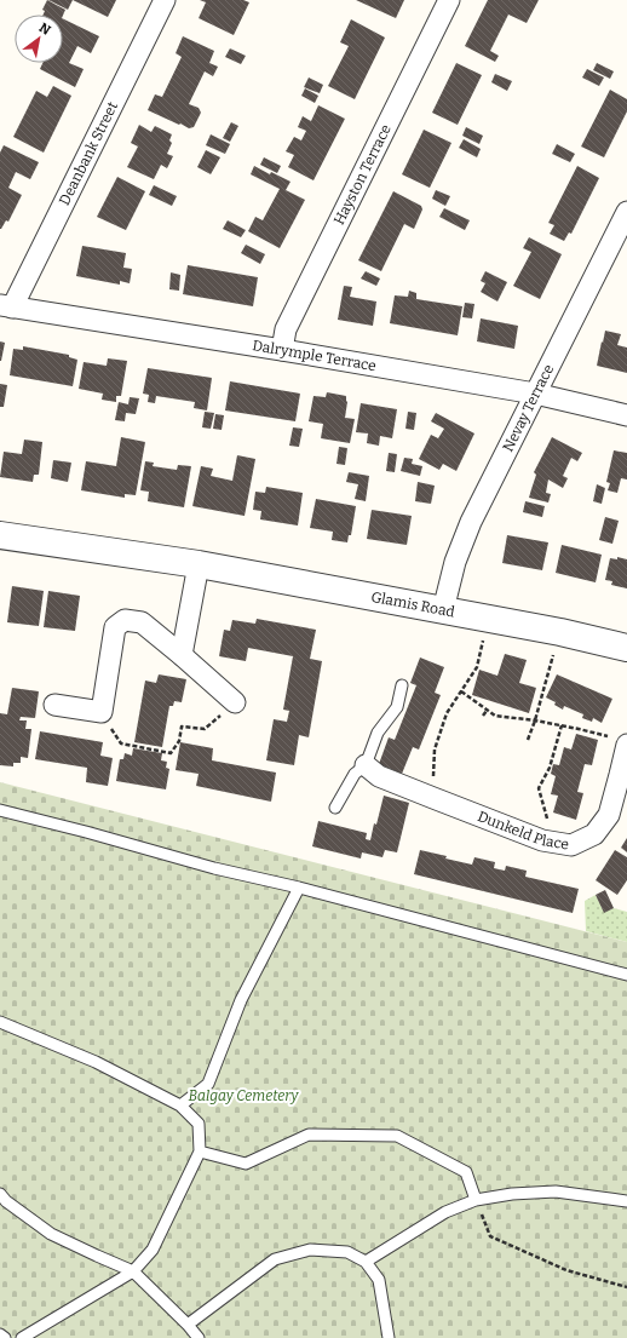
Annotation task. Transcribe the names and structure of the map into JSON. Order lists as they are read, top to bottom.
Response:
{
  "streets": {
    "street": [
      "Deanbank Street",
      "Hayston Terrace",
      "Dalrymple Terrace",
      "Nevay Terrace",
      "Glamis Road",
      "Dunkeld Place"
    ]
  },
  "crossings": [
    ["Deanbank Street", "Dalrymple Terrace"],
    ["Hayston Terrace", "Dalrymple Terrace"],
    ["Dalrymple Terrace", "Nevay Terrace"],
    ["Nevay Terrace", "Glamis Road"]
  ],
  "parks": ["Balgay Cemetery"],
  "north": "top right"
}
